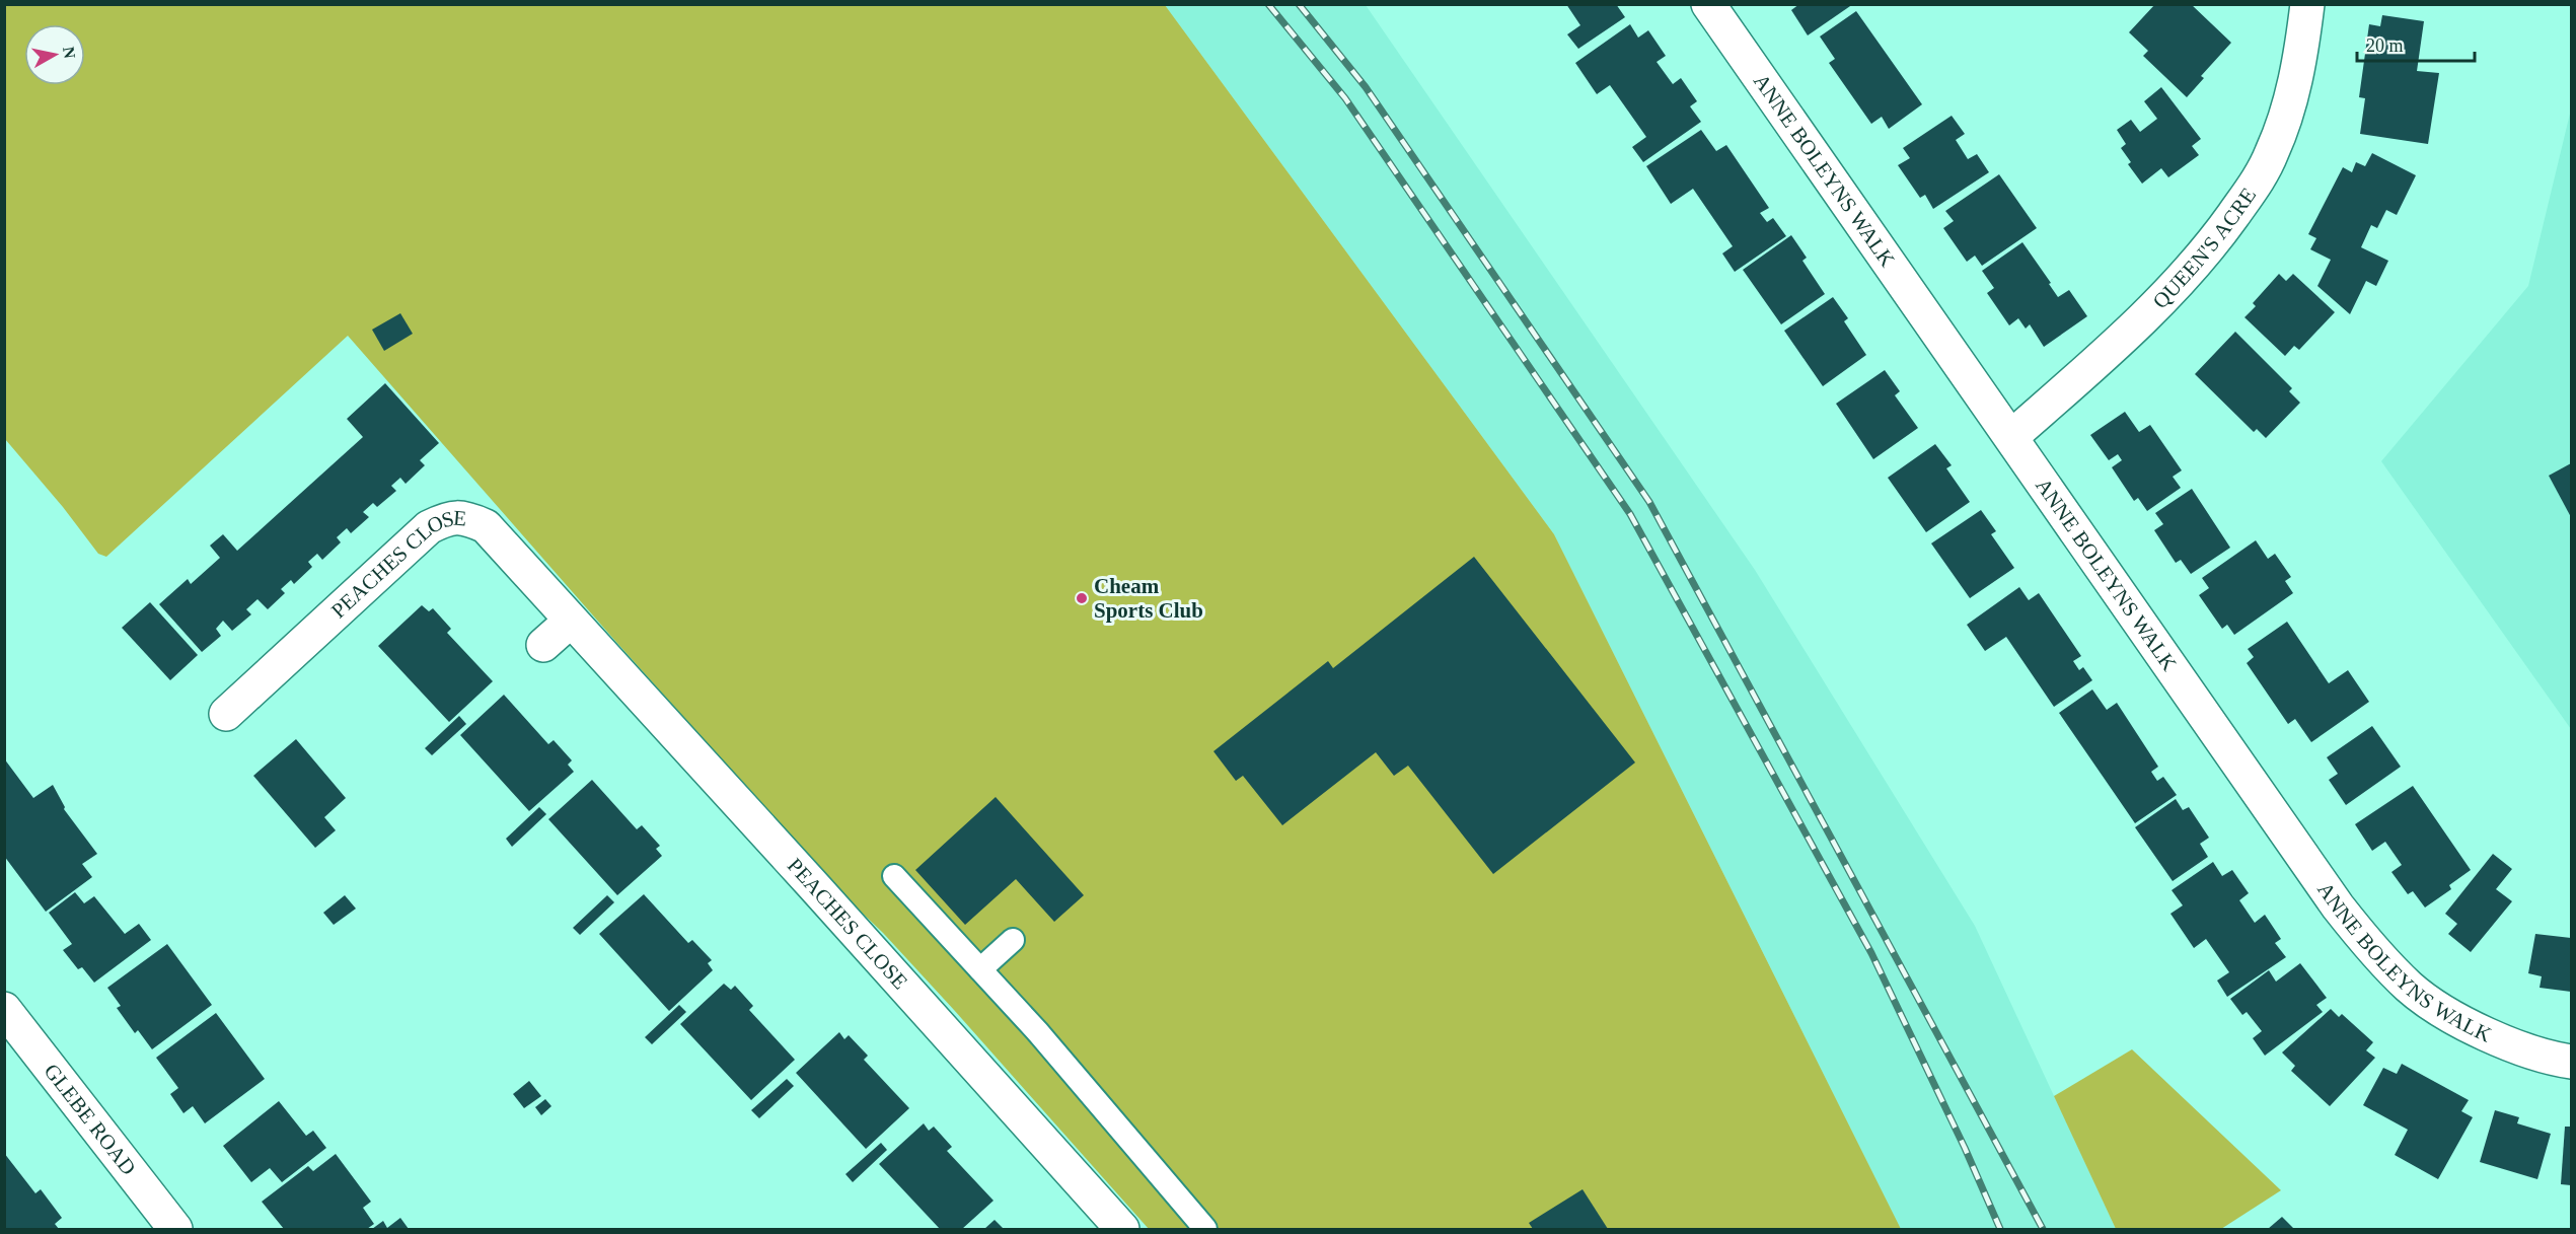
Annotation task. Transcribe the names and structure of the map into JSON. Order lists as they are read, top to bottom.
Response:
{
  "streets": {
    "street": [
      "ANNE BOLEYNS WALK",
      "QUEEN'S ACRE",
      "PEACHES CLOSE",
      "GLEBE ROAD"
    ]
  },
  "crossings": [
    ["ANNE BOLEYNS WALK", "QUEEN'S ACRE"]
  ],
  "places": ["Cheam Sports Club"],
  "scale_bar": "20 m",
  "north": "right"
}
